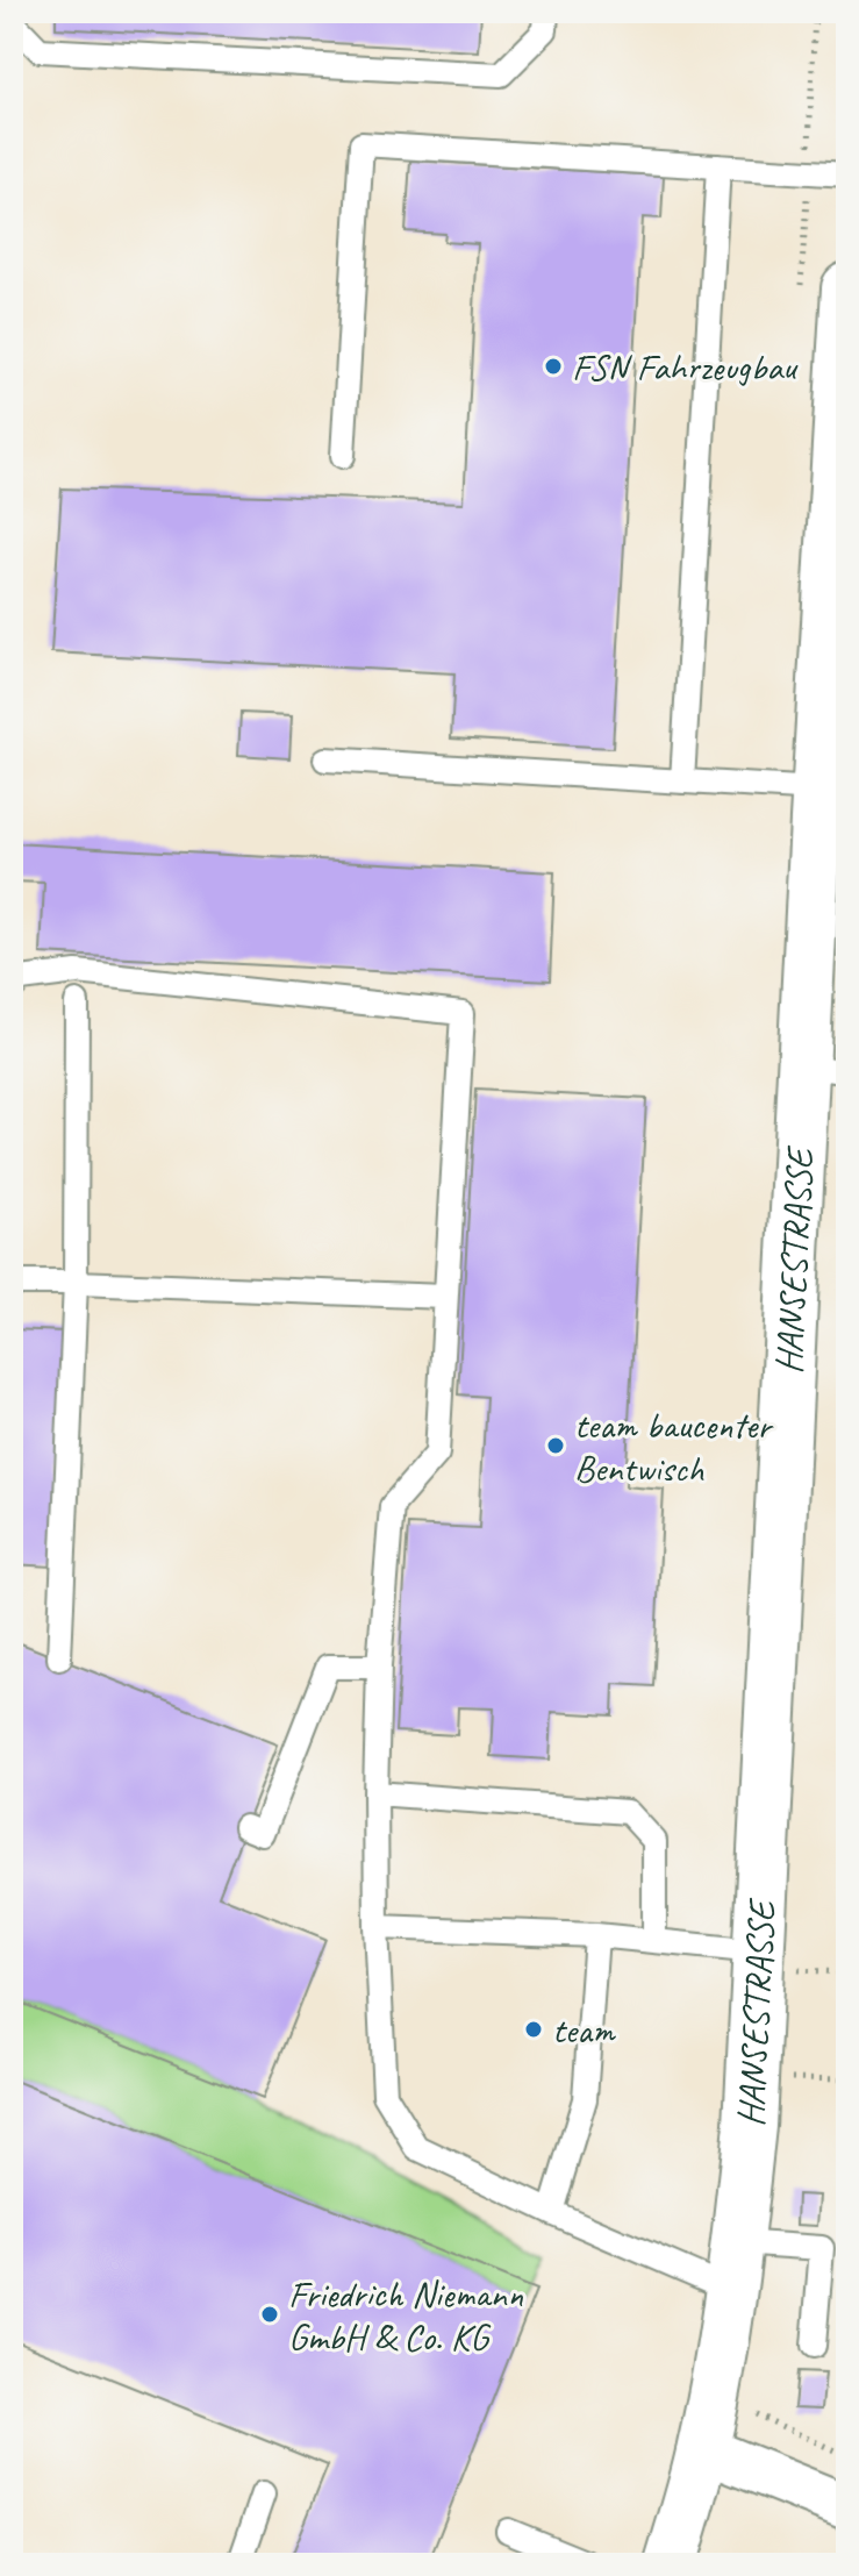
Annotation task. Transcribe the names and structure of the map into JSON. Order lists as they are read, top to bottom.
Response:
{
  "streets": {
    "street": ["HANSESTRASSE"]
  },
  "places": [
    "FSN Fahrzeugbau",
    "team baucenter Bentwisch",
    "team",
    "Friedrich Niemann GmbH & Co. KG"
  ]
}
